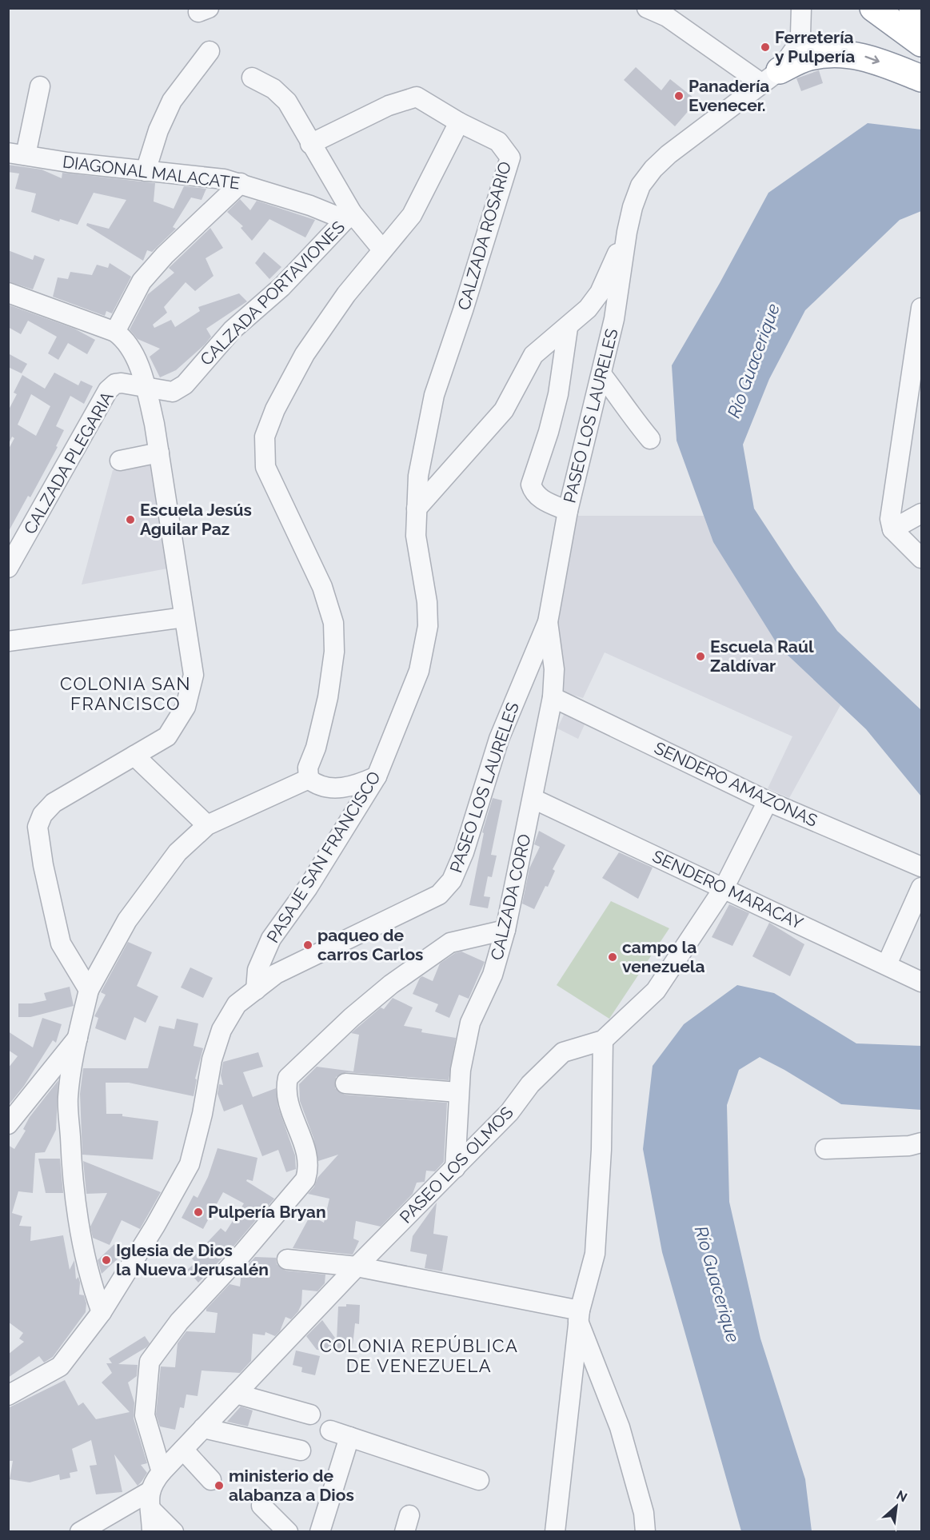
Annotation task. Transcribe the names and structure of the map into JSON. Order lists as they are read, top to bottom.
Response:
{
  "streets": {
    "street": [
      "DIAGONAL MALACATE",
      "CALZADA ROSARIO",
      "CALZADA PORTAVIONES",
      "PASEO LOS LAURELES",
      "CALZADA PLEGARIA",
      "SENDERO AMAZONAS",
      "PASAJE SAN FRANCISCO",
      "SENDERO MARACAY",
      "CALZADA CORO",
      "PASEO LOS OLMOS"
    ]
  },
  "crossings": [
    ["DIAGONAL MALACATE", "CALZADA PORTAVIONES"],
    ["CALZADA ROSARIO", "CALZADA PORTAVIONES"],
    ["CALZADA ROSARIO", "PASAJE SAN FRANCISCO"],
    ["CALZADA PORTAVIONES", "CALZADA PLEGARIA"],
    ["PASEO LOS LAURELES", "PASAJE SAN FRANCISCO"],
    ["PASEO LOS LAURELES", "CALZADA CORO"],
    ["SENDERO AMAZONAS", "CALZADA CORO"],
    ["SENDERO AMAZONAS", "PASEO LOS OLMOS"],
    ["SENDERO MARACAY", "CALZADA CORO"],
    ["SENDERO MARACAY", "PASEO LOS OLMOS"],
    ["CALZADA CORO", "PASEO LOS OLMOS"]
  ],
  "districts": ["COLONIA SAN FRANCISCO", "COLONIA REPÚBLICA DE VENEZUELA"],
  "water": ["Río Guacerique"],
  "places": [
    "Ferretería y Pulpería",
    "Panadería Evenecer.",
    "Escuela Jesús Aguilar Paz",
    "Escuela Raúl Zaldívar",
    "paqueo de carros Carlos",
    "campo la venezuela",
    "Pulpería Bryan",
    "Iglesia de Dios la Nueva Jerusalén",
    "ministerio de alabanza a Dios"
  ],
  "north": "top right"
}
